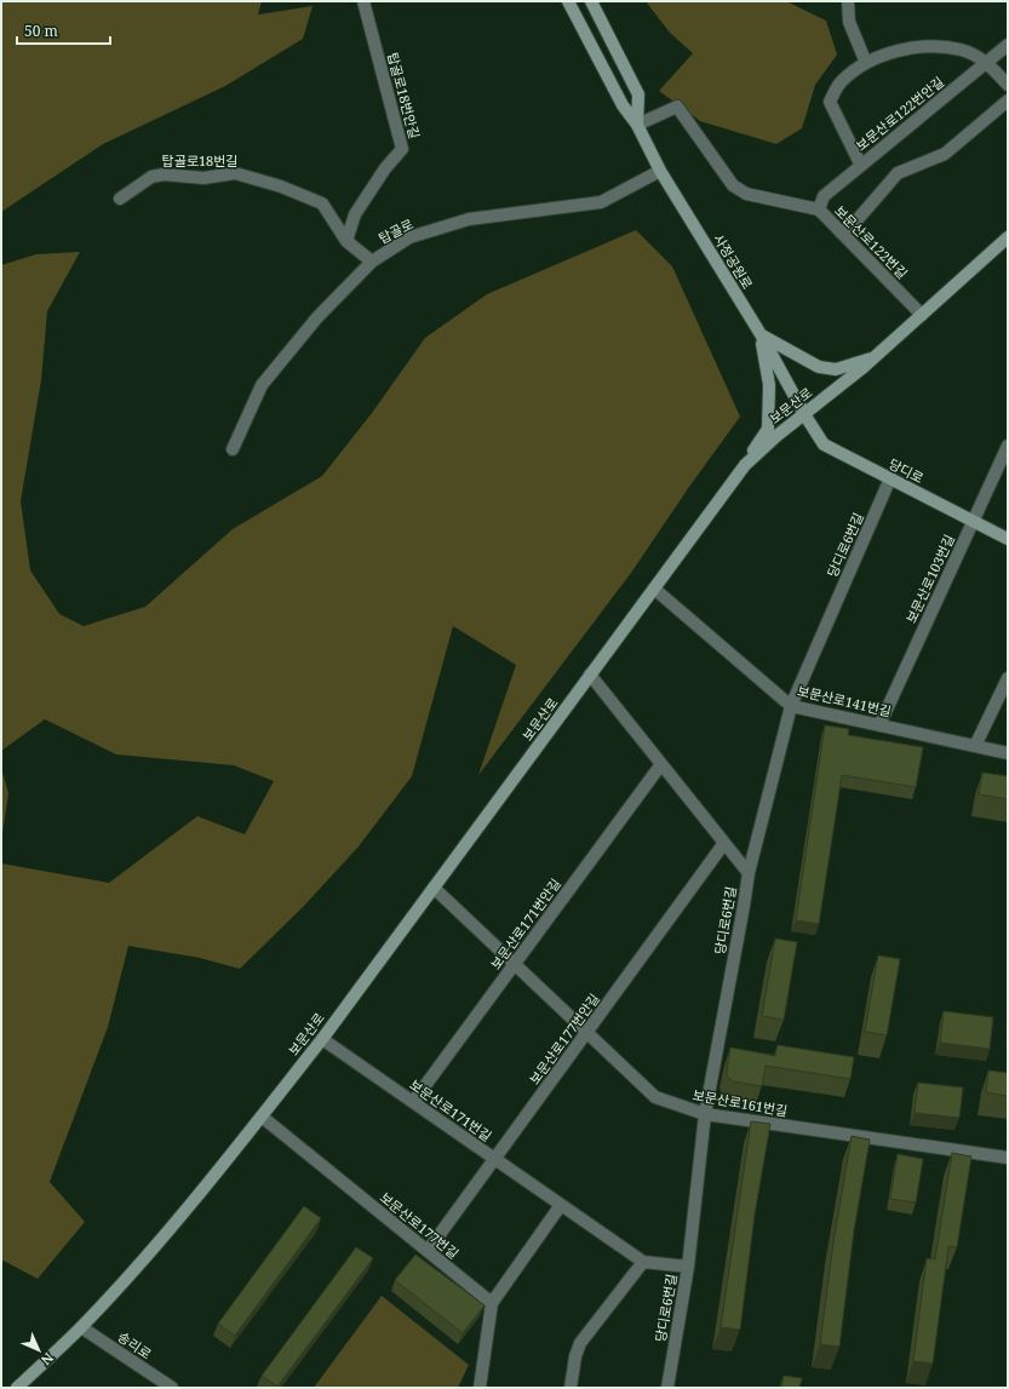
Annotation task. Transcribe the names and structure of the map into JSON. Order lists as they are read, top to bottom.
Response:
{
  "streets": {
    "main road": ["사정공원로", "보문산로", "당디로"],
    "street": [
      "탑골로18번안길",
      "보문산로122번안길",
      "탑골로18번길",
      "탑골로",
      "보문산로122번길",
      "당디로6번길",
      "보문산로103번길",
      "보문산로141번길",
      "보문산로171번안길",
      "보문산로177번안길",
      "보문산로161번길",
      "보문산로171번길",
      "보문산로177번길",
      "송리로"
    ]
  },
  "crossings": [
    ["탑골로18번안길", "탑골로18번길"],
    ["보문산로122번안길", "보문산로122번길"],
    ["탑골로18번길", "탑골로"],
    ["탑골로", "사정공원로"],
    ["보문산로122번길", "사정공원로"],
    ["보문산로122번길", "보문산로"],
    ["사정공원로", "보문산로"],
    ["사정공원로", "당디로"],
    ["보문산로", "당디로"],
    ["보문산로", "보문산로141번길"],
    ["보문산로", "보문산로161번길"],
    ["보문산로", "보문산로171번길"],
    ["보문산로", "보문산로177번길"],
    ["보문산로", "송리로"],
    ["당디로", "당디로6번길"],
    ["당디로", "보문산로103번길"],
    ["당디로6번길", "보문산로141번길"],
    ["당디로6번길", "보문산로161번길"],
    ["당디로6번길", "보문산로171번길"],
    ["보문산로103번길", "보문산로141번길"],
    ["보문산로171번안길", "보문산로161번길"],
    ["보문산로171번안길", "보문산로171번길"],
    ["보문산로177번안길", "보문산로161번길"],
    ["보문산로177번안길", "보문산로171번길"],
    ["보문산로177번안길", "보문산로177번길"]
  ],
  "scale_bar": "50 m",
  "north": "bottom right"
}
